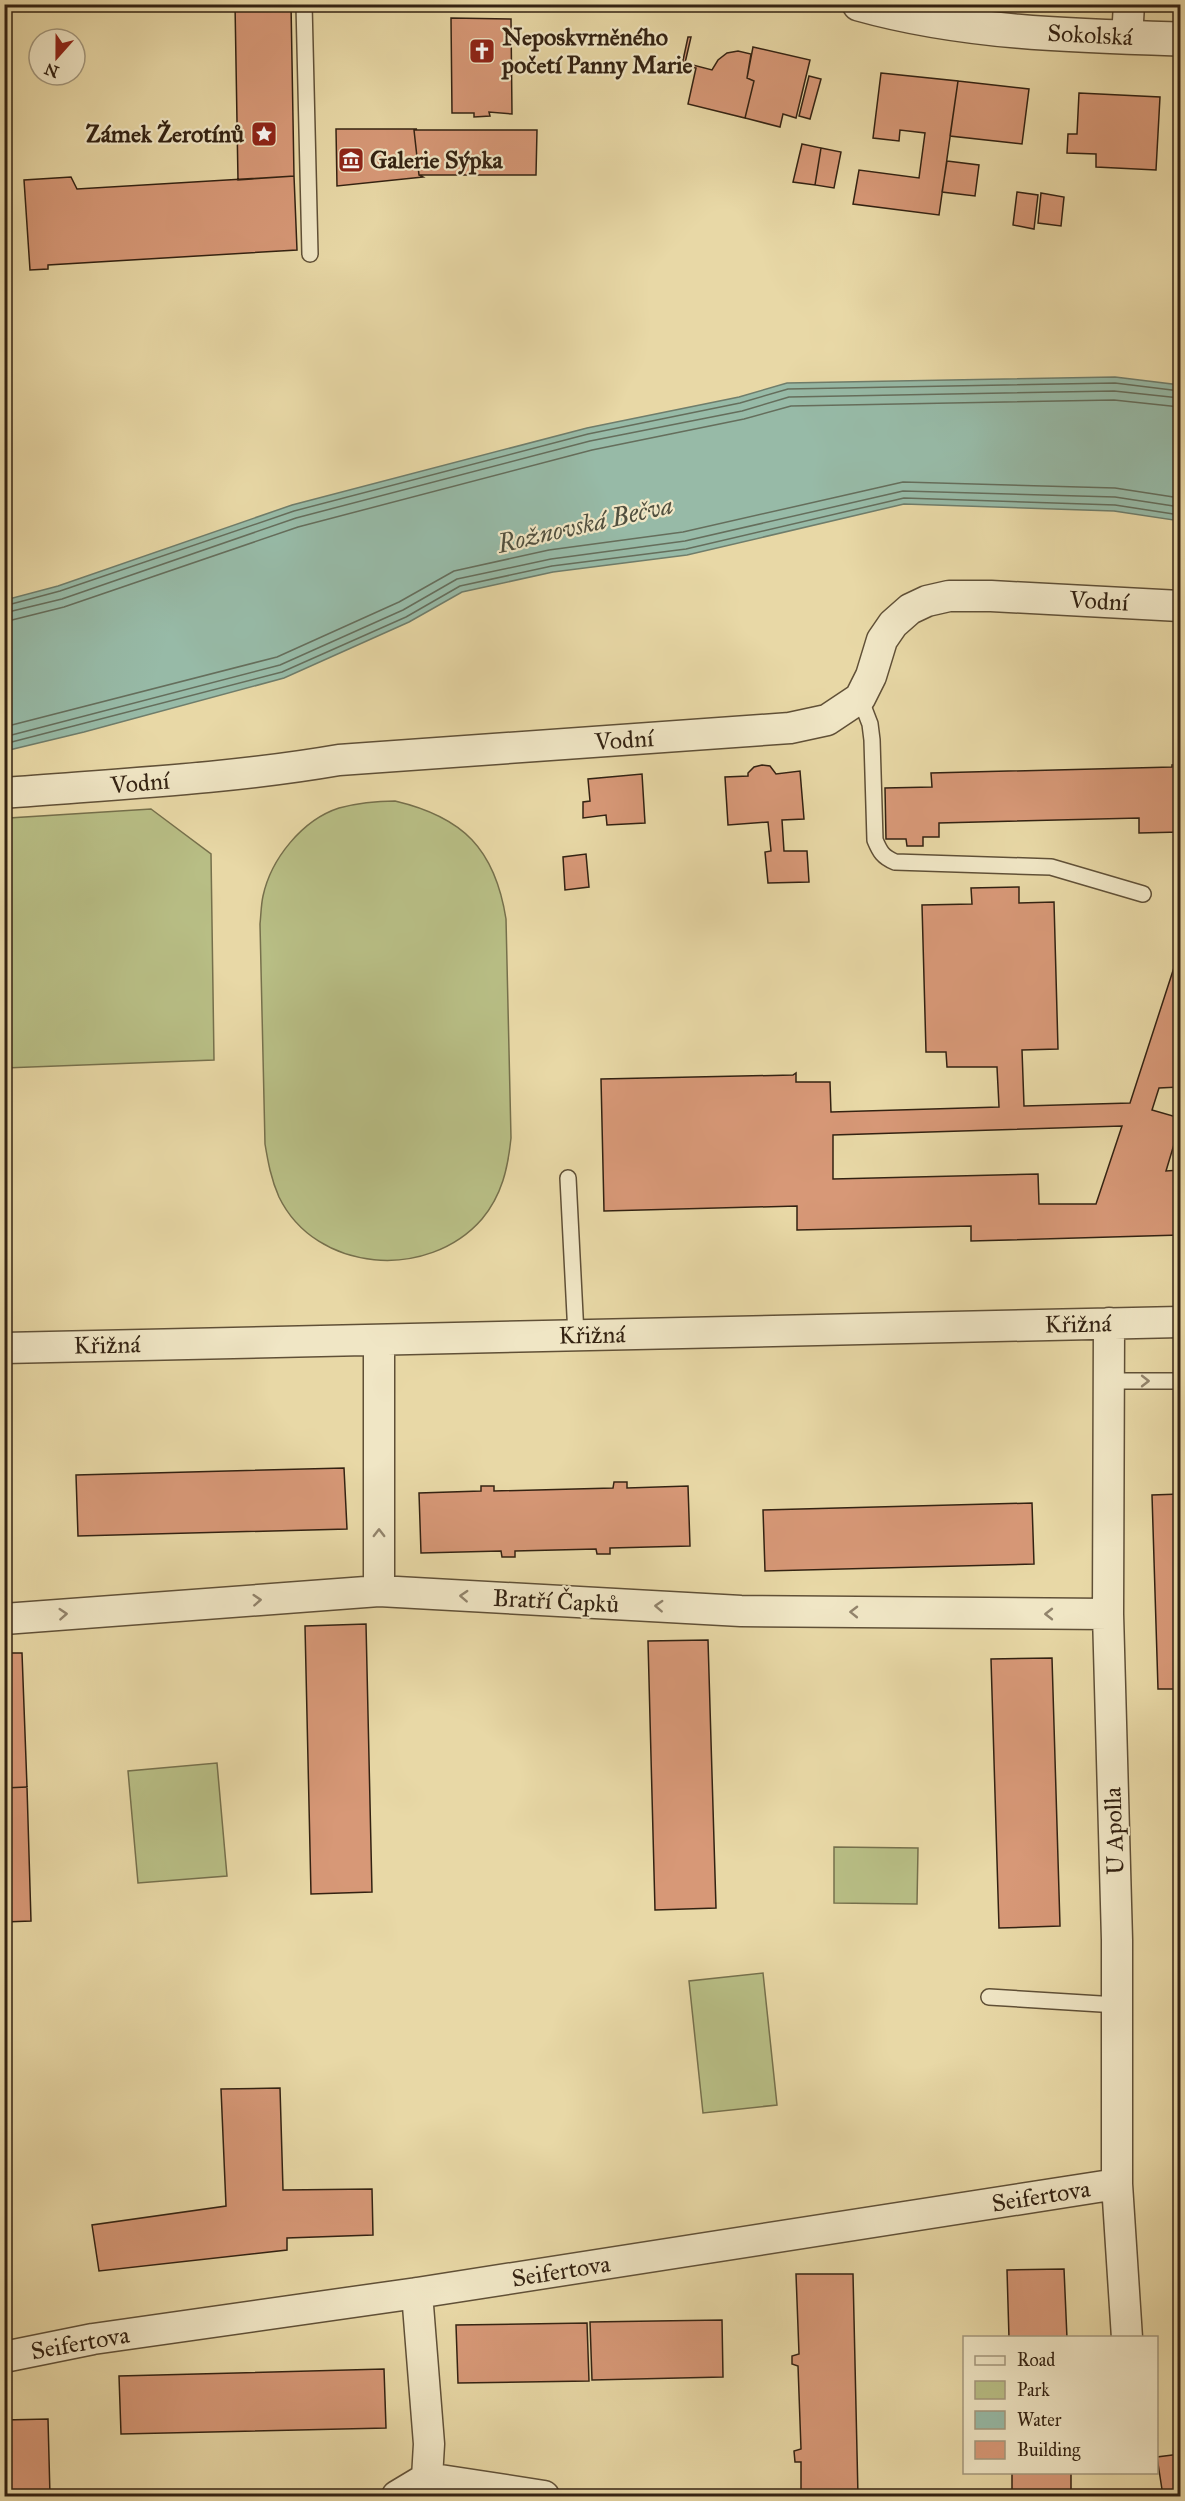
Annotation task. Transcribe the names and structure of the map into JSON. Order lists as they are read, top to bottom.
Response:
{
  "streets": {
    "street": [
      "Sokolská",
      "Vodní",
      "Křižná",
      "Bratří Čapků",
      "U Apolla",
      "Seifertova"
    ]
  },
  "crossings": [
    ["Křižná", "U Apolla"],
    ["Bratří Čapků", "U Apolla"],
    ["U Apolla", "Seifertova"]
  ],
  "water": ["Rožnovská Bečva"],
  "places": {
    "church": ["Neposkvrněného početí Panny Marie"],
    "place": ["Zámek Žerotínů"],
    "museum": ["Galerie Sýpka"]
  },
  "legend": [
    "Road",
    "Park",
    "Water",
    "Building"
  ],
  "north": "bottom"
}
